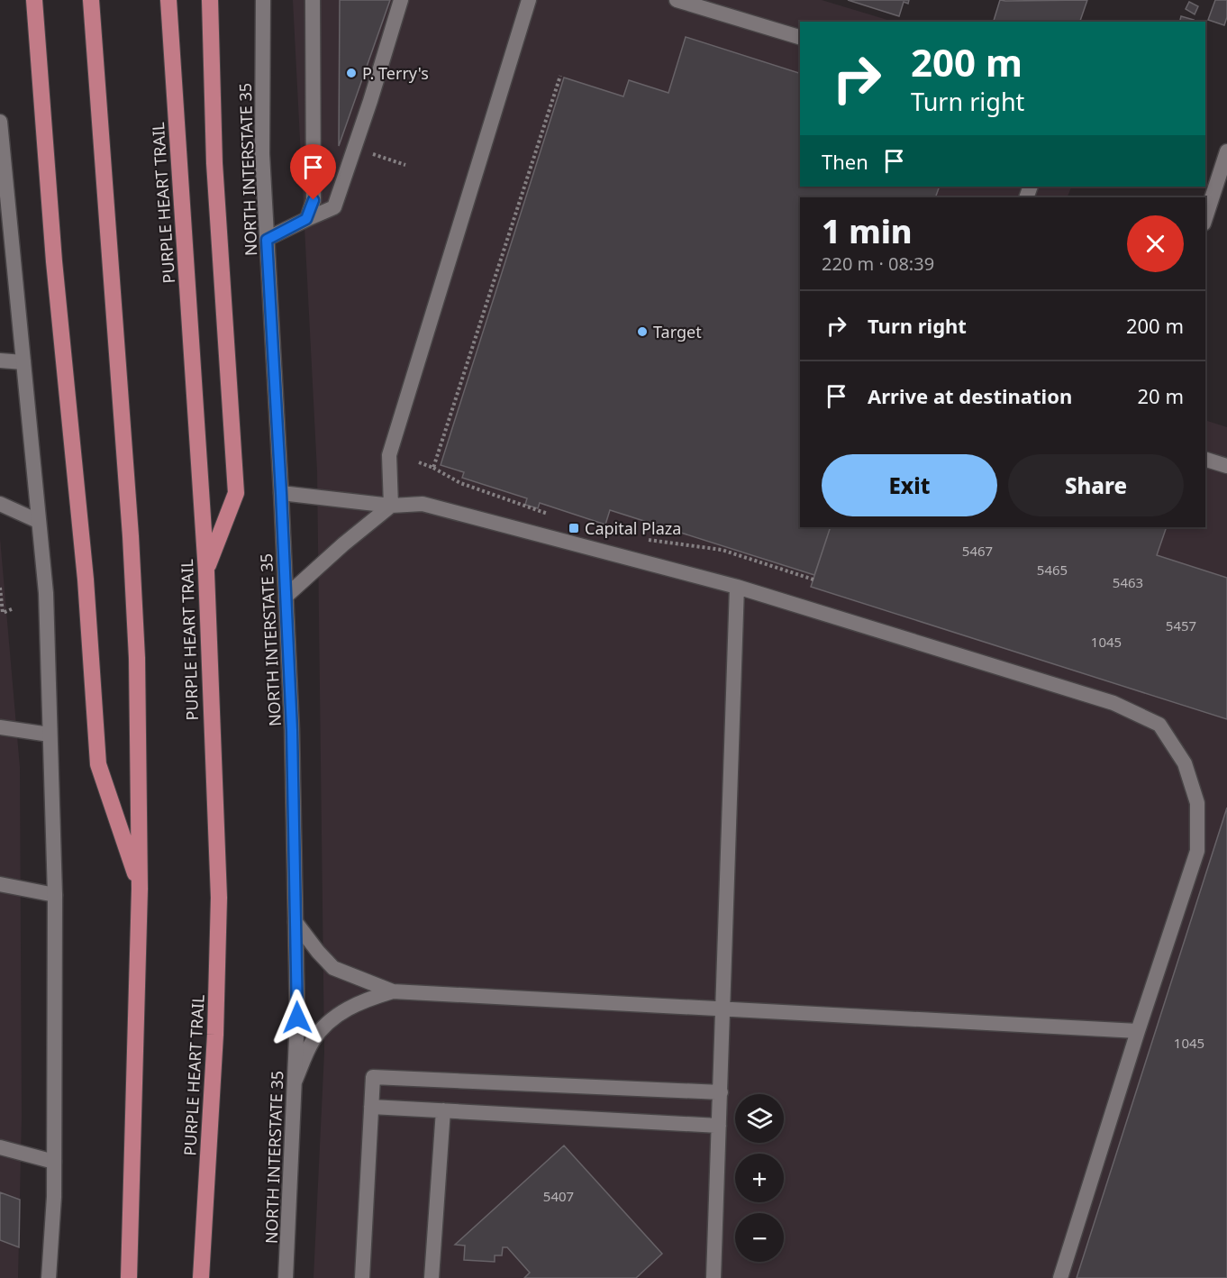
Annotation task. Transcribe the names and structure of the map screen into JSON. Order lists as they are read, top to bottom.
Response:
{
  "streets": {
    "highway": ["PURPLE HEART TRAIL"],
    "main road": ["NORTH INTERSTATE 35"]
  },
  "places": {
    "other": ["P. Terry's", "Target"],
    "transit": ["Capital Plaza"]
  },
  "house_numbers": [
    "5467",
    "5465",
    "5463",
    "5457",
    "1045",
    "1045",
    "5407"
  ],
  "page": {
    "turn": ["200 m", "Turn right"],
    "then": "Then",
    "heading": ["1 min", "220 m · 08:39"],
    "list": [
      {
        "name": "Turn right",
        "value": "200 m"
      },
      {
        "name": "Arrive at destination",
        "value": "20 m"
      }
    ],
    "buttons": ["Exit", "Share"],
    "map_buttons": ["+", "−"]
  }
}
